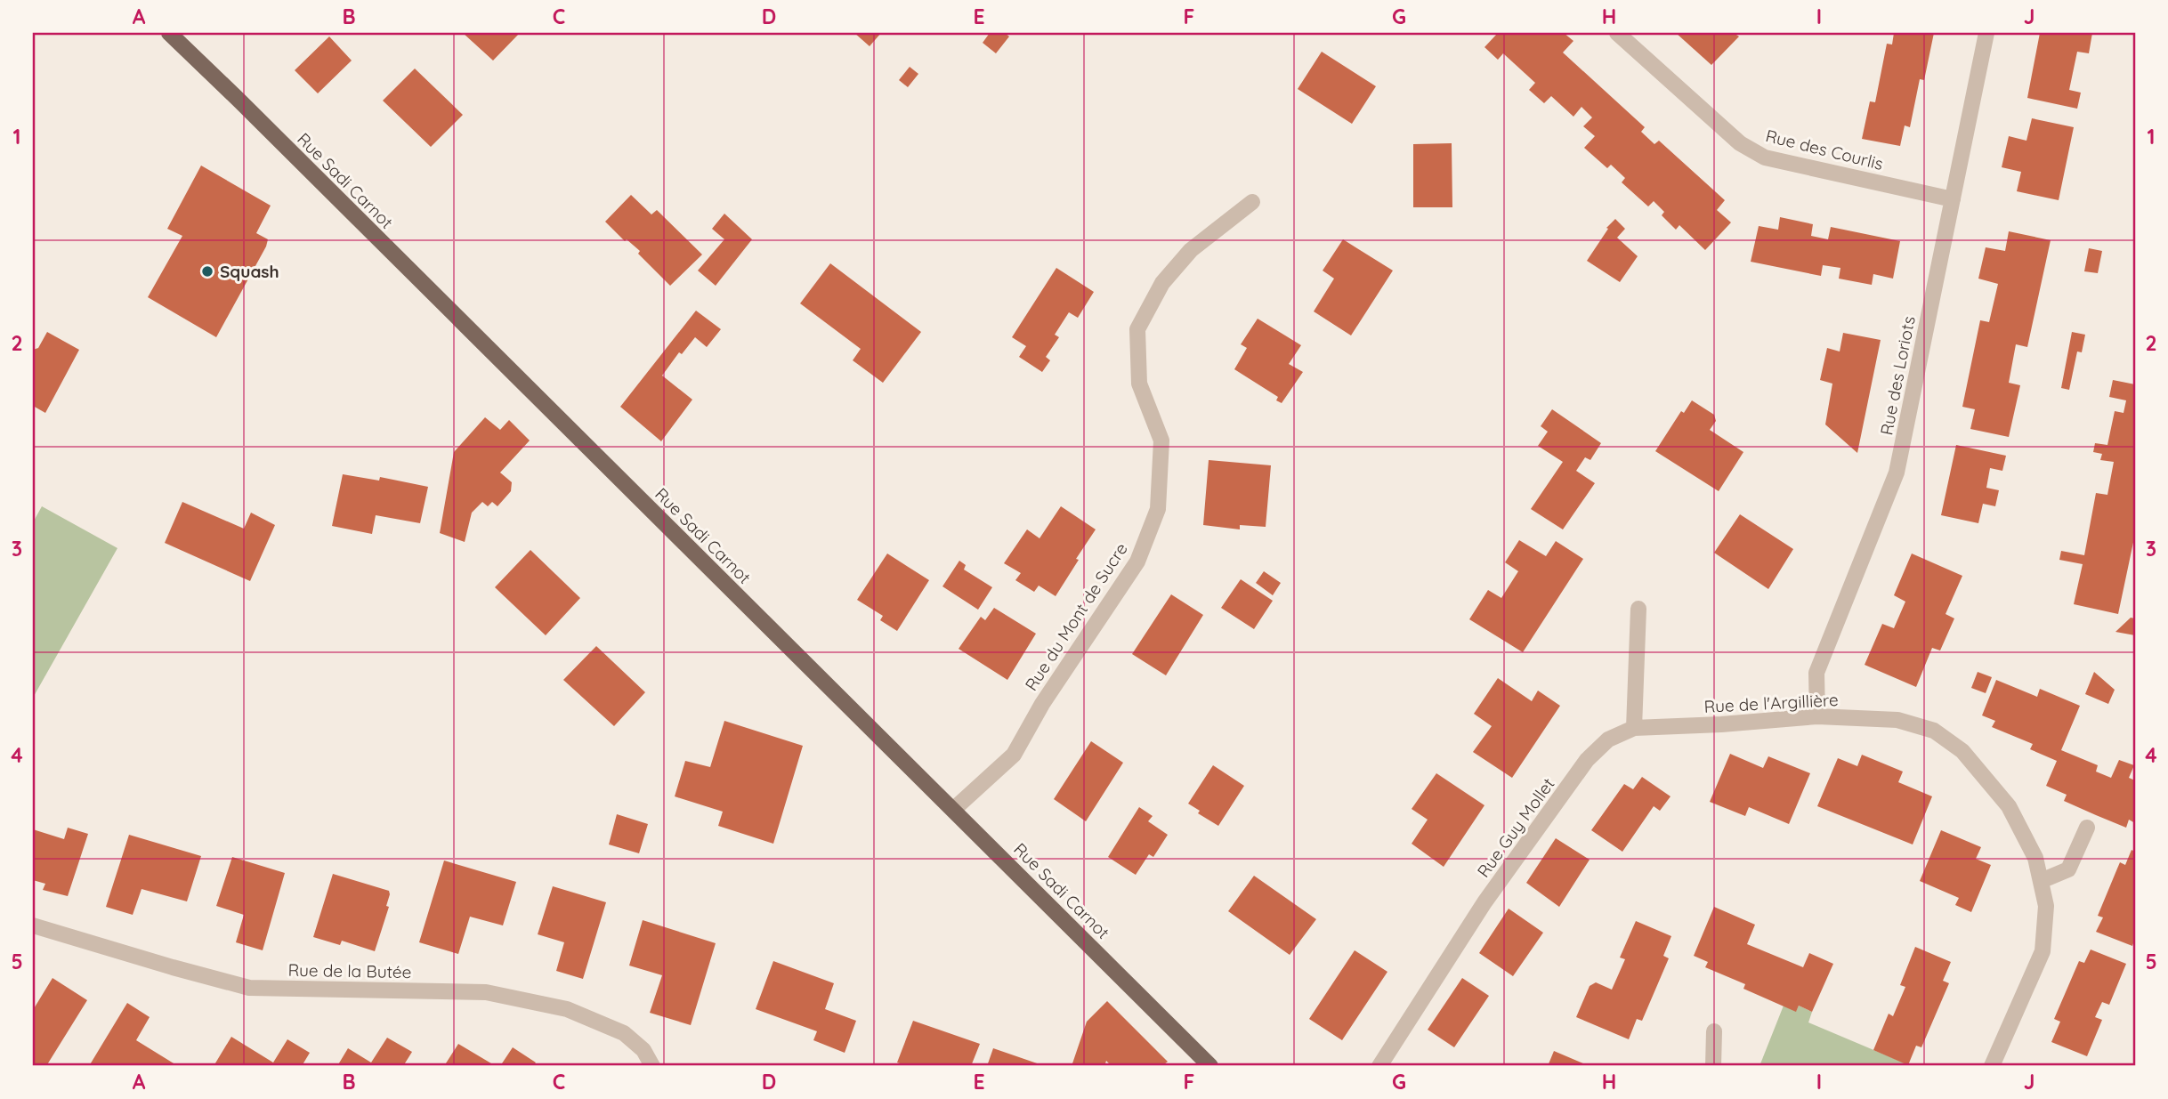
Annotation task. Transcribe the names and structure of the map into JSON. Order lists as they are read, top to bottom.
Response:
{
  "streets": {
    "main road": ["Rue Sadi Carnot"],
    "street": [
      "Rue des Courlis",
      "Rue des Loriots",
      "Rue du Mont de Sucre",
      "Rue de l'Argillière",
      "Rue Guy Mollet",
      "Rue de la Butée"
    ]
  },
  "crossings": [
    ["Rue des Courlis", "Rue des Loriots"],
    ["Rue Sadi Carnot", "Rue du Mont de Sucre"],
    ["Rue des Loriots", "Rue de l'Argillière"],
    ["Rue de l'Argillière", "Rue Guy Mollet"]
  ],
  "places": ["Squash"],
  "grid": {
    "columns": [
      "A",
      "B",
      "C",
      "D",
      "E",
      "F",
      "G",
      "H",
      "I",
      "J"
    ],
    "rows": [
      "1",
      "2",
      "3",
      "4",
      "5"
    ]
  }
}
